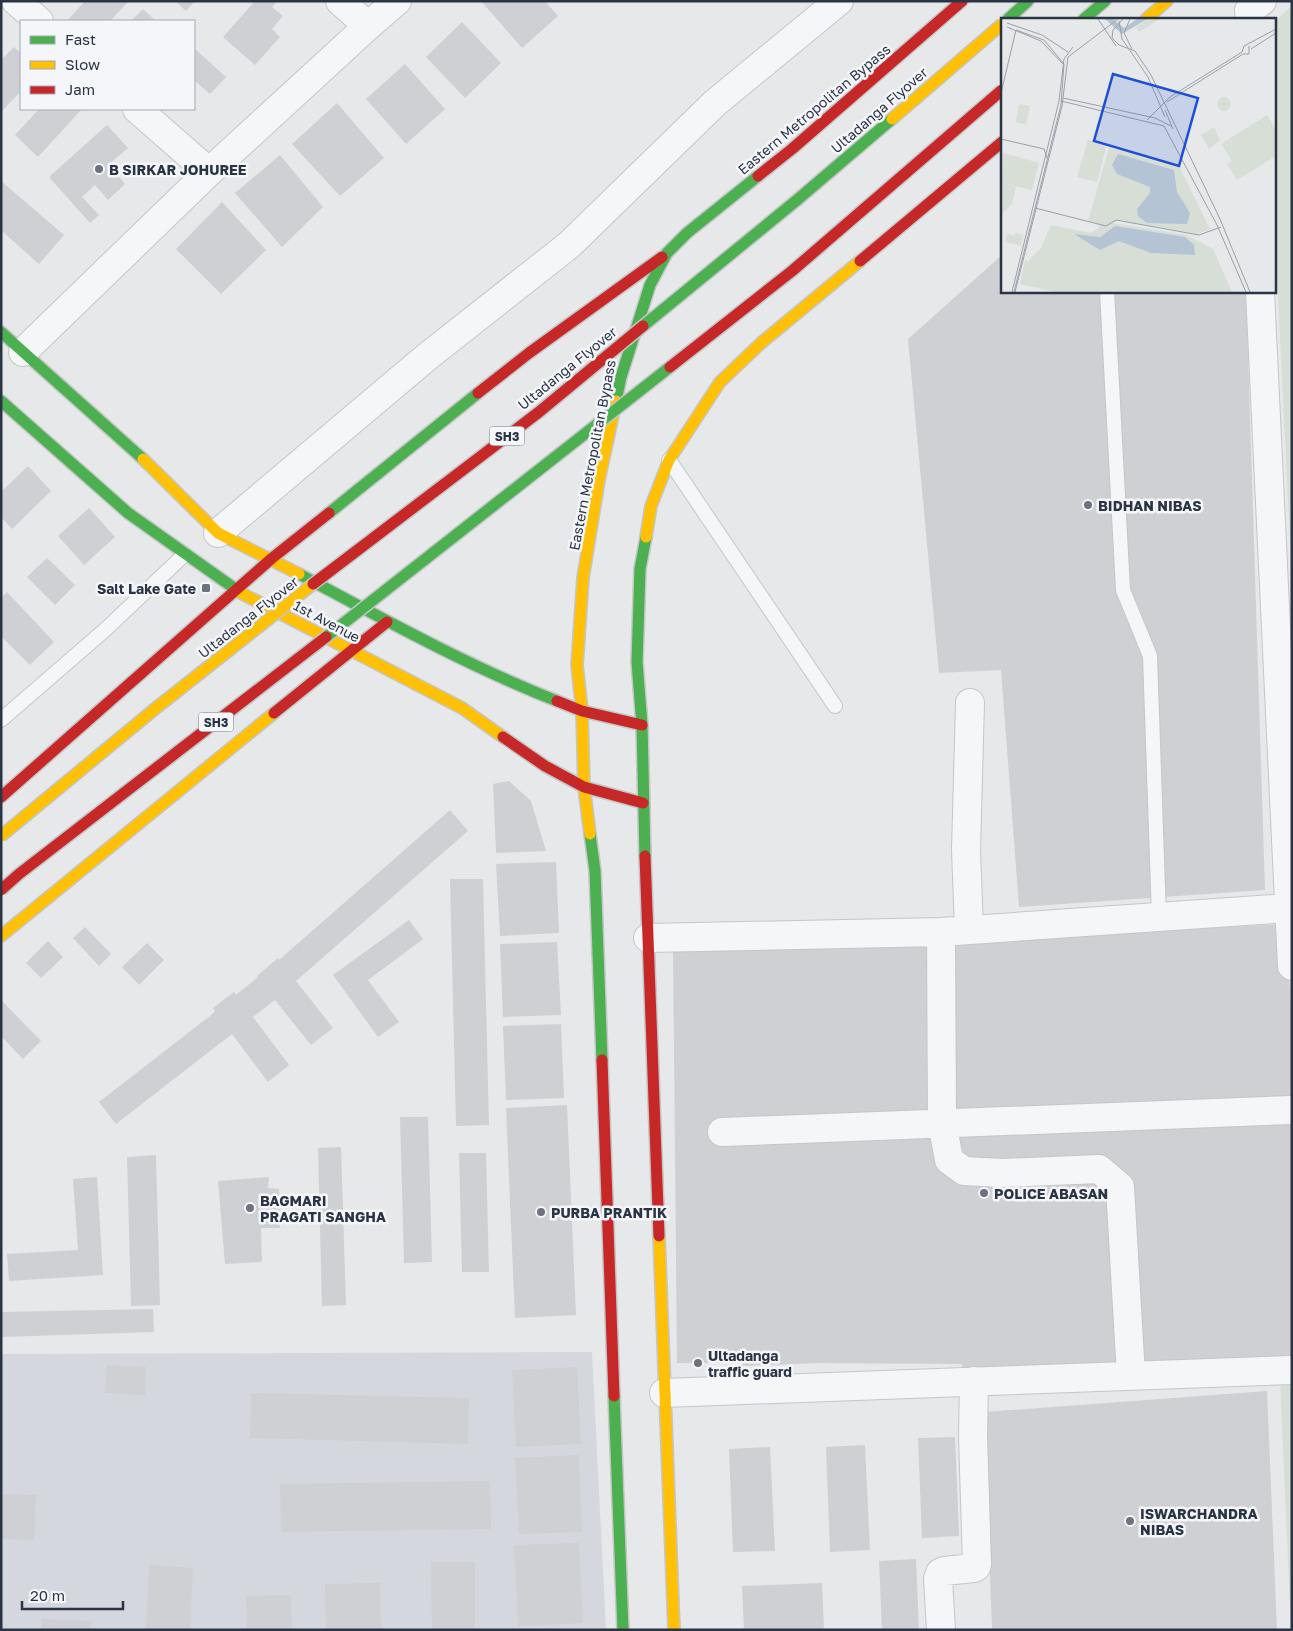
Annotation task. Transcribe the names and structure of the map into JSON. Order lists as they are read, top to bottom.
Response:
{
  "streets": {
    "main road": [
      "Eastern Metropolitan Bypass",
      "Ultadanga Flyover",
      "SH3",
      "1st Avenue"
    ]
  },
  "crossings": [
    ["Eastern Metropolitan Bypass", "1st Avenue"]
  ],
  "places": {
    "other": [
      "B SIRKAR JOHUREE",
      "BIDHAN NIBAS",
      "POLICE ABASAN",
      "BAGMARI PRAGATI SANGHA",
      "PURBA PRANTIK",
      "Ultadanga traffic guard",
      "ISWARCHANDRA NIBAS"
    ],
    "transit": ["Salt Lake Gate"]
  },
  "legend": ["Fast", "Slow", "Jam"],
  "scale_bar": "20 m"
}
